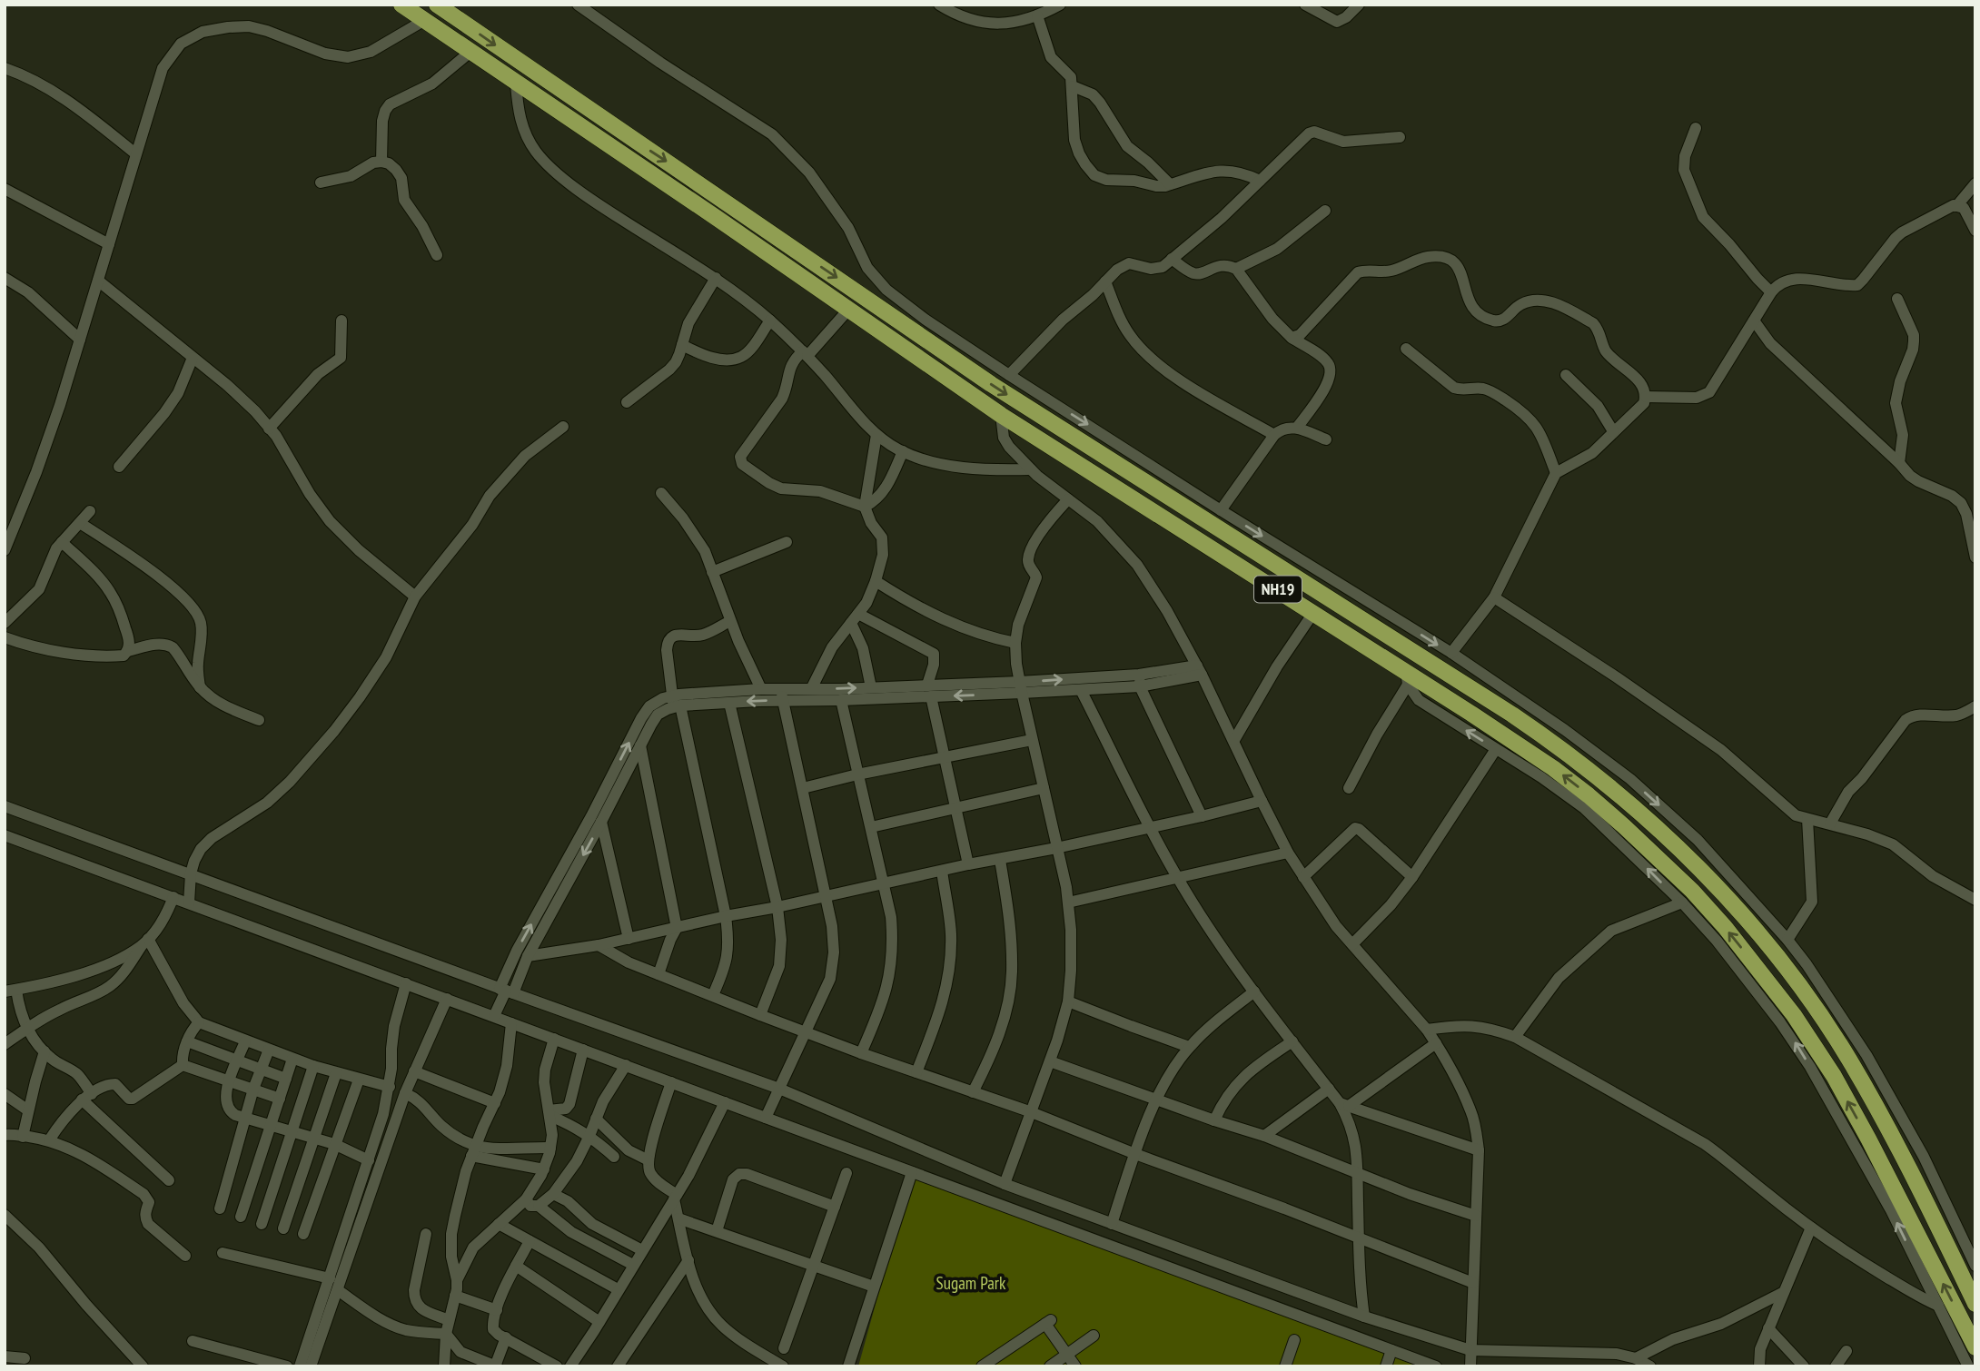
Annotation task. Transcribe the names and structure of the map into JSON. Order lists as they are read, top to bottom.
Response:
{
  "streets": {
    "highway": ["NH19"]
  },
  "parks": ["Sugam Park"]
}
